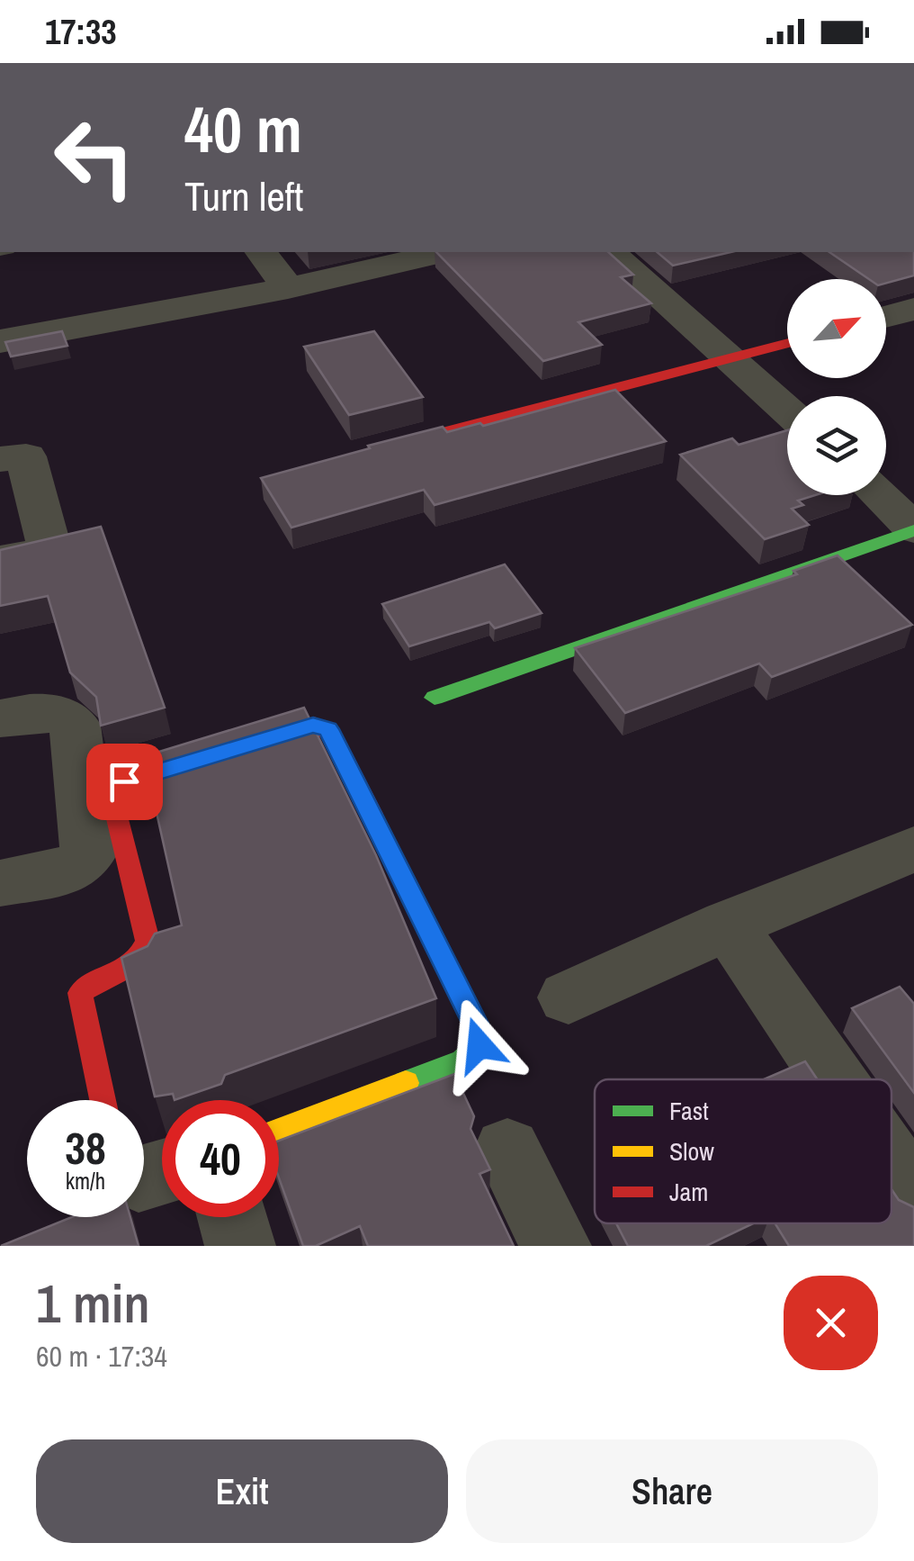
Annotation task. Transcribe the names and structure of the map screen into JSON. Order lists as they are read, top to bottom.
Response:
{
  "legend": ["Fast", "Slow", "Jam"],
  "north": "top right",
  "page": {
    "status": "17:33",
    "turn": ["40 m", "Turn left"],
    "speed": "38 km/h",
    "limit": "40",
    "heading": ["1 min", "60 m · 17:34"],
    "buttons": ["Exit", "Share"]
  }
}
